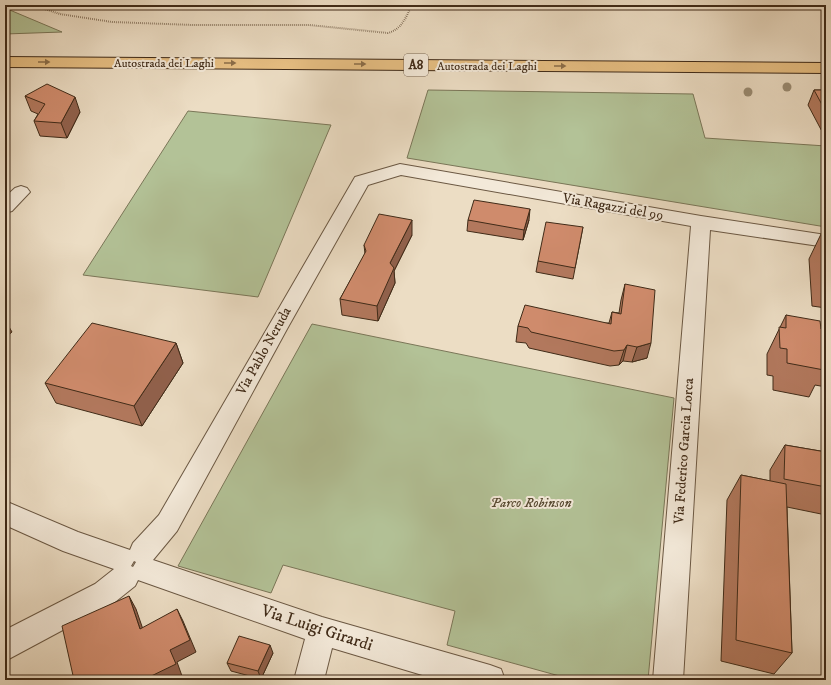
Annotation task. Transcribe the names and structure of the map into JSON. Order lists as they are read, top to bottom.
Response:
{
  "streets": {
    "highway": ["Autostrada dei Laghi", "A8"],
    "street": [
      "Via Ragazzi del 99",
      "Via Pablo Neruda",
      "Via Federico Garcia Lorca",
      "Via Luigi Girardi"
    ]
  },
  "crossings": [
    ["Via Ragazzi del 99", "Via Pablo Neruda"],
    ["Via Ragazzi del 99", "Via Federico Garcia Lorca"],
    ["Via Pablo Neruda", "Via Luigi Girardi"]
  ],
  "parks": ["Parco Robinson"]
}
